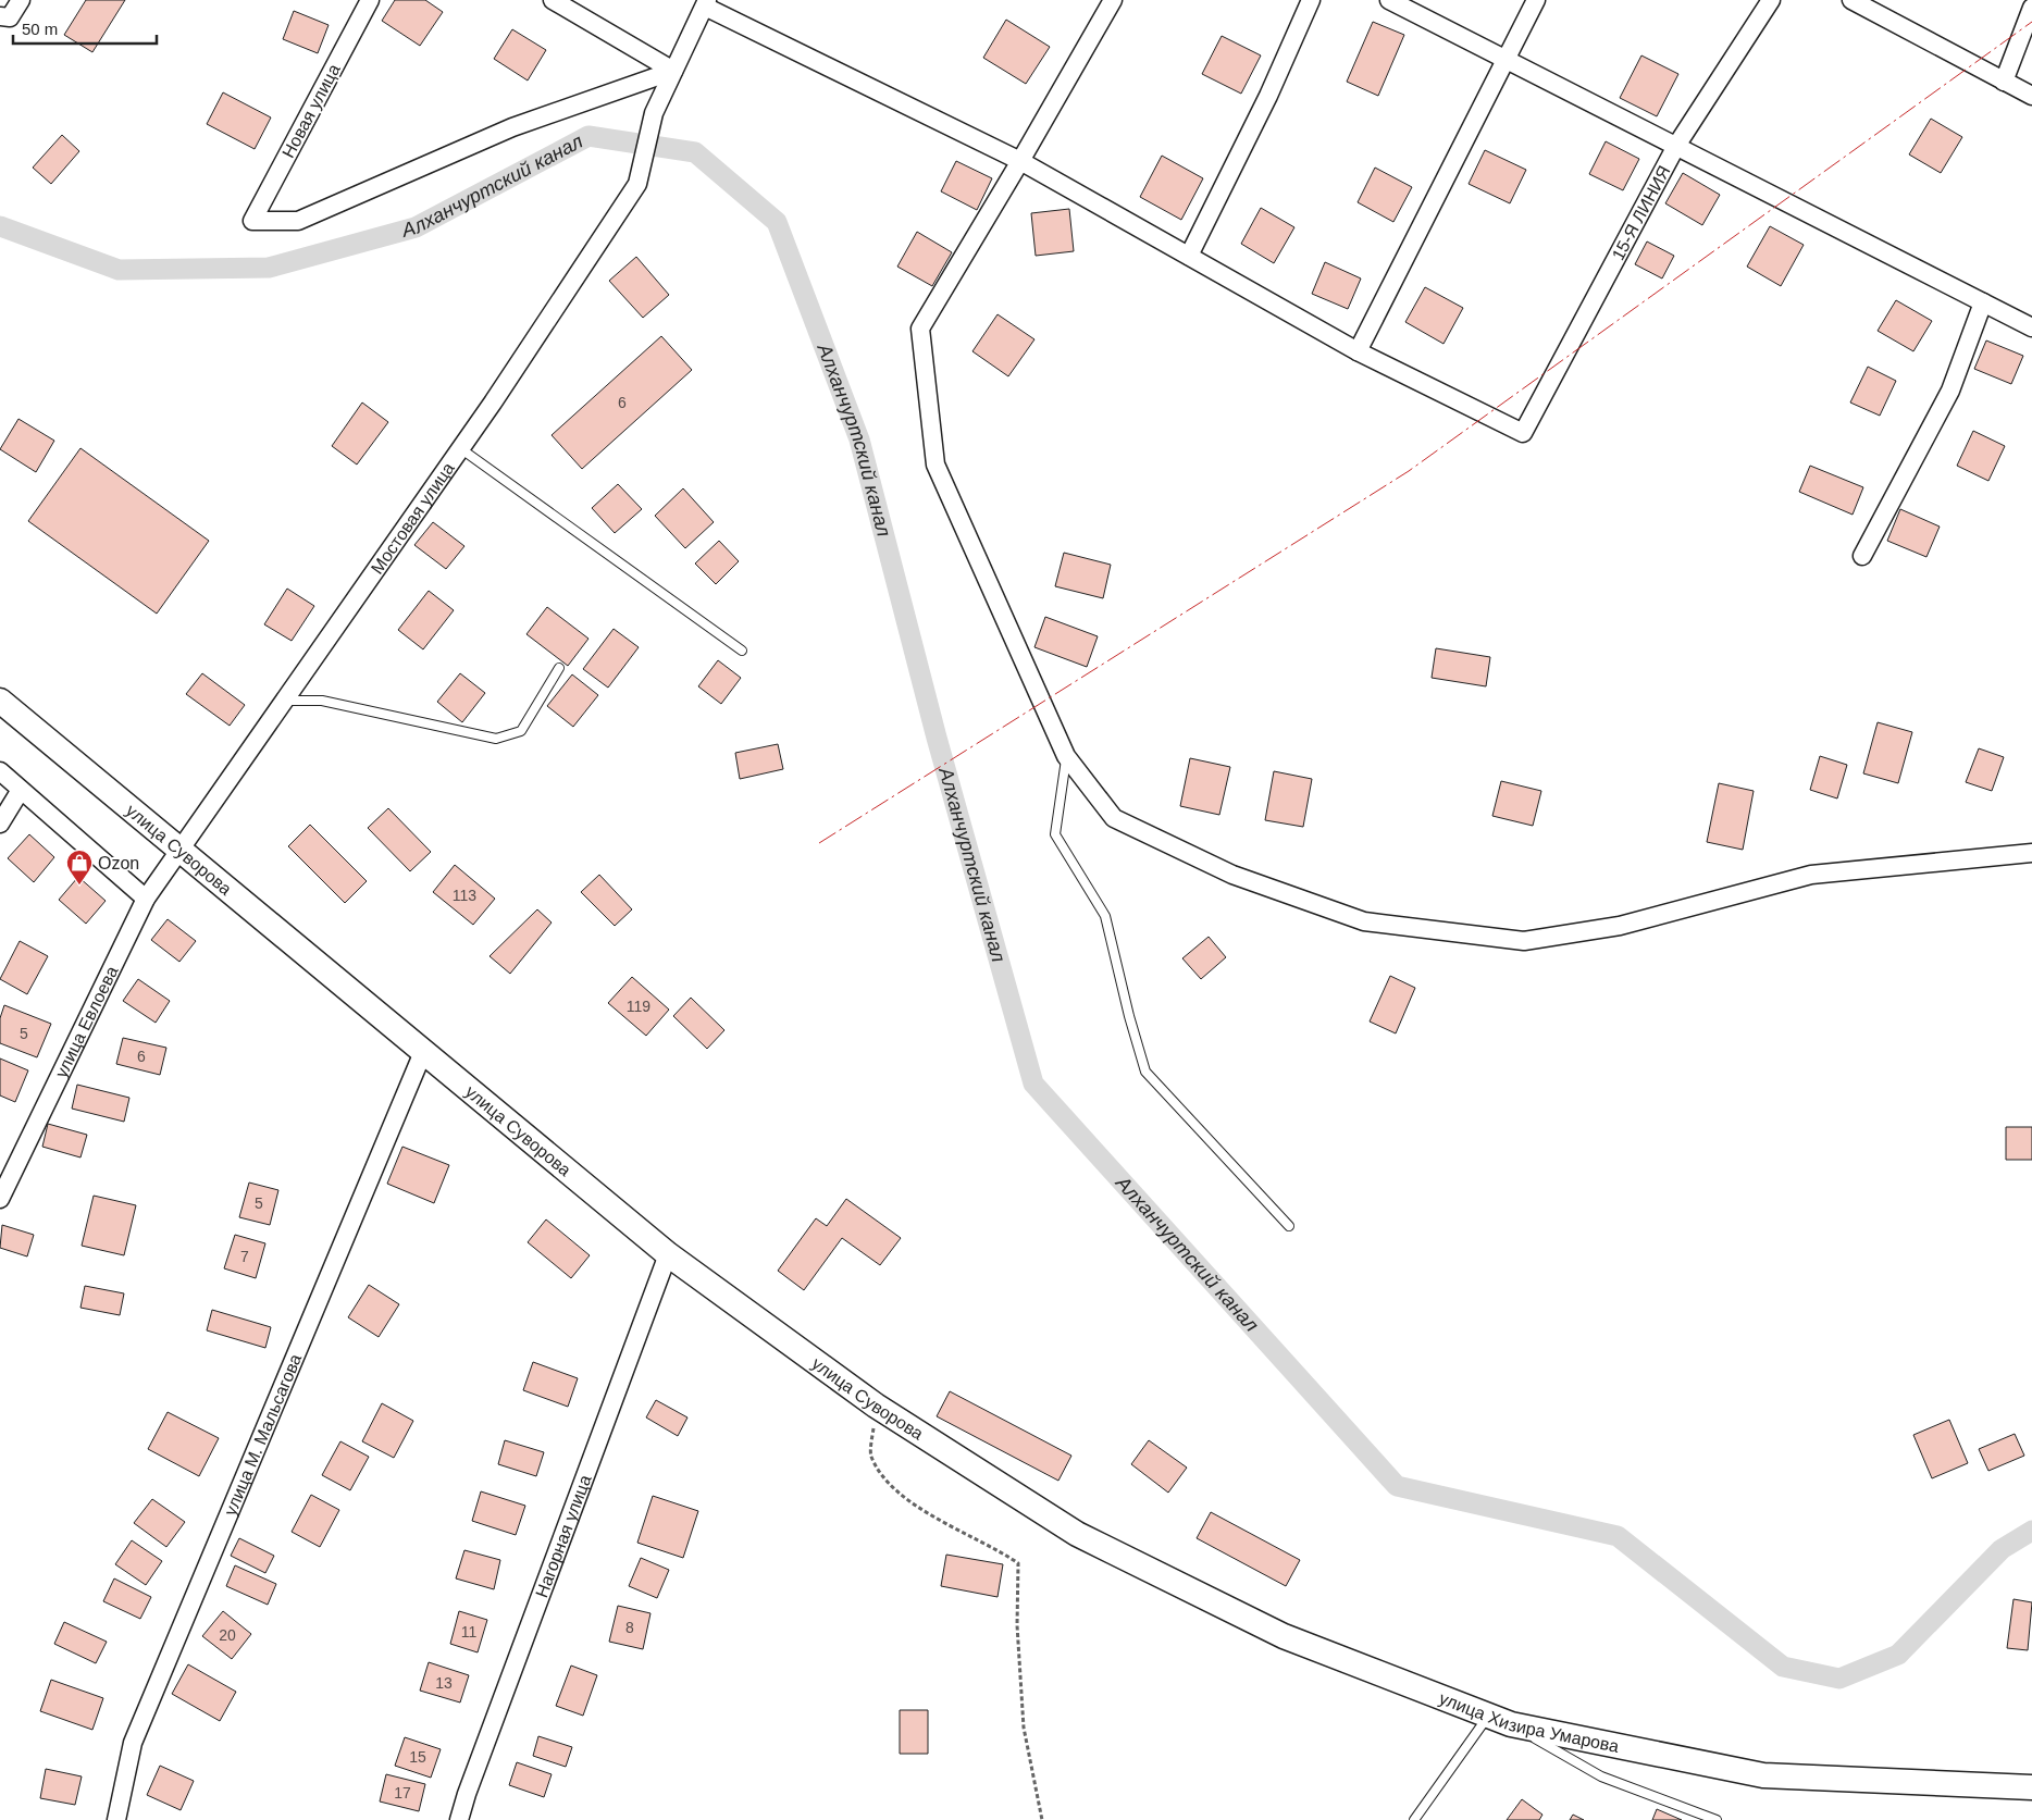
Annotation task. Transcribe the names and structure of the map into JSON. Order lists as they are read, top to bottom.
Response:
{
  "streets": {
    "main road": ["улица Суворова", "улица Хизира Умарова"],
    "street": [
      "Новая улица",
      "15-Я ЛИНИЯ",
      "Мостовая улица",
      "улица Евлоева",
      "улица М. Мальсагова",
      "Нагорная улица"
    ]
  },
  "crossings": [
    ["Новая улица", "Мостовая улица"],
    ["Мостовая улица", "улица Суворова"],
    ["Мостовая улица", "улица Евлоева"],
    ["улица Суворова", "улица Евлоева"],
    ["улица Суворова", "улица М. Мальсагова"],
    ["улица Суворова", "Нагорная улица"],
    ["улица Суворова", "улица Хизира Умарова"]
  ],
  "water": ["Алханчуртский канал"],
  "places": {
    "shop": ["Ozon"]
  },
  "house_numbers": [
    "6",
    "113",
    "119",
    "5",
    "6",
    "5",
    "7",
    "8",
    "11",
    "20",
    "13",
    "15",
    "17"
  ],
  "scale_bar": "50 m"
}
